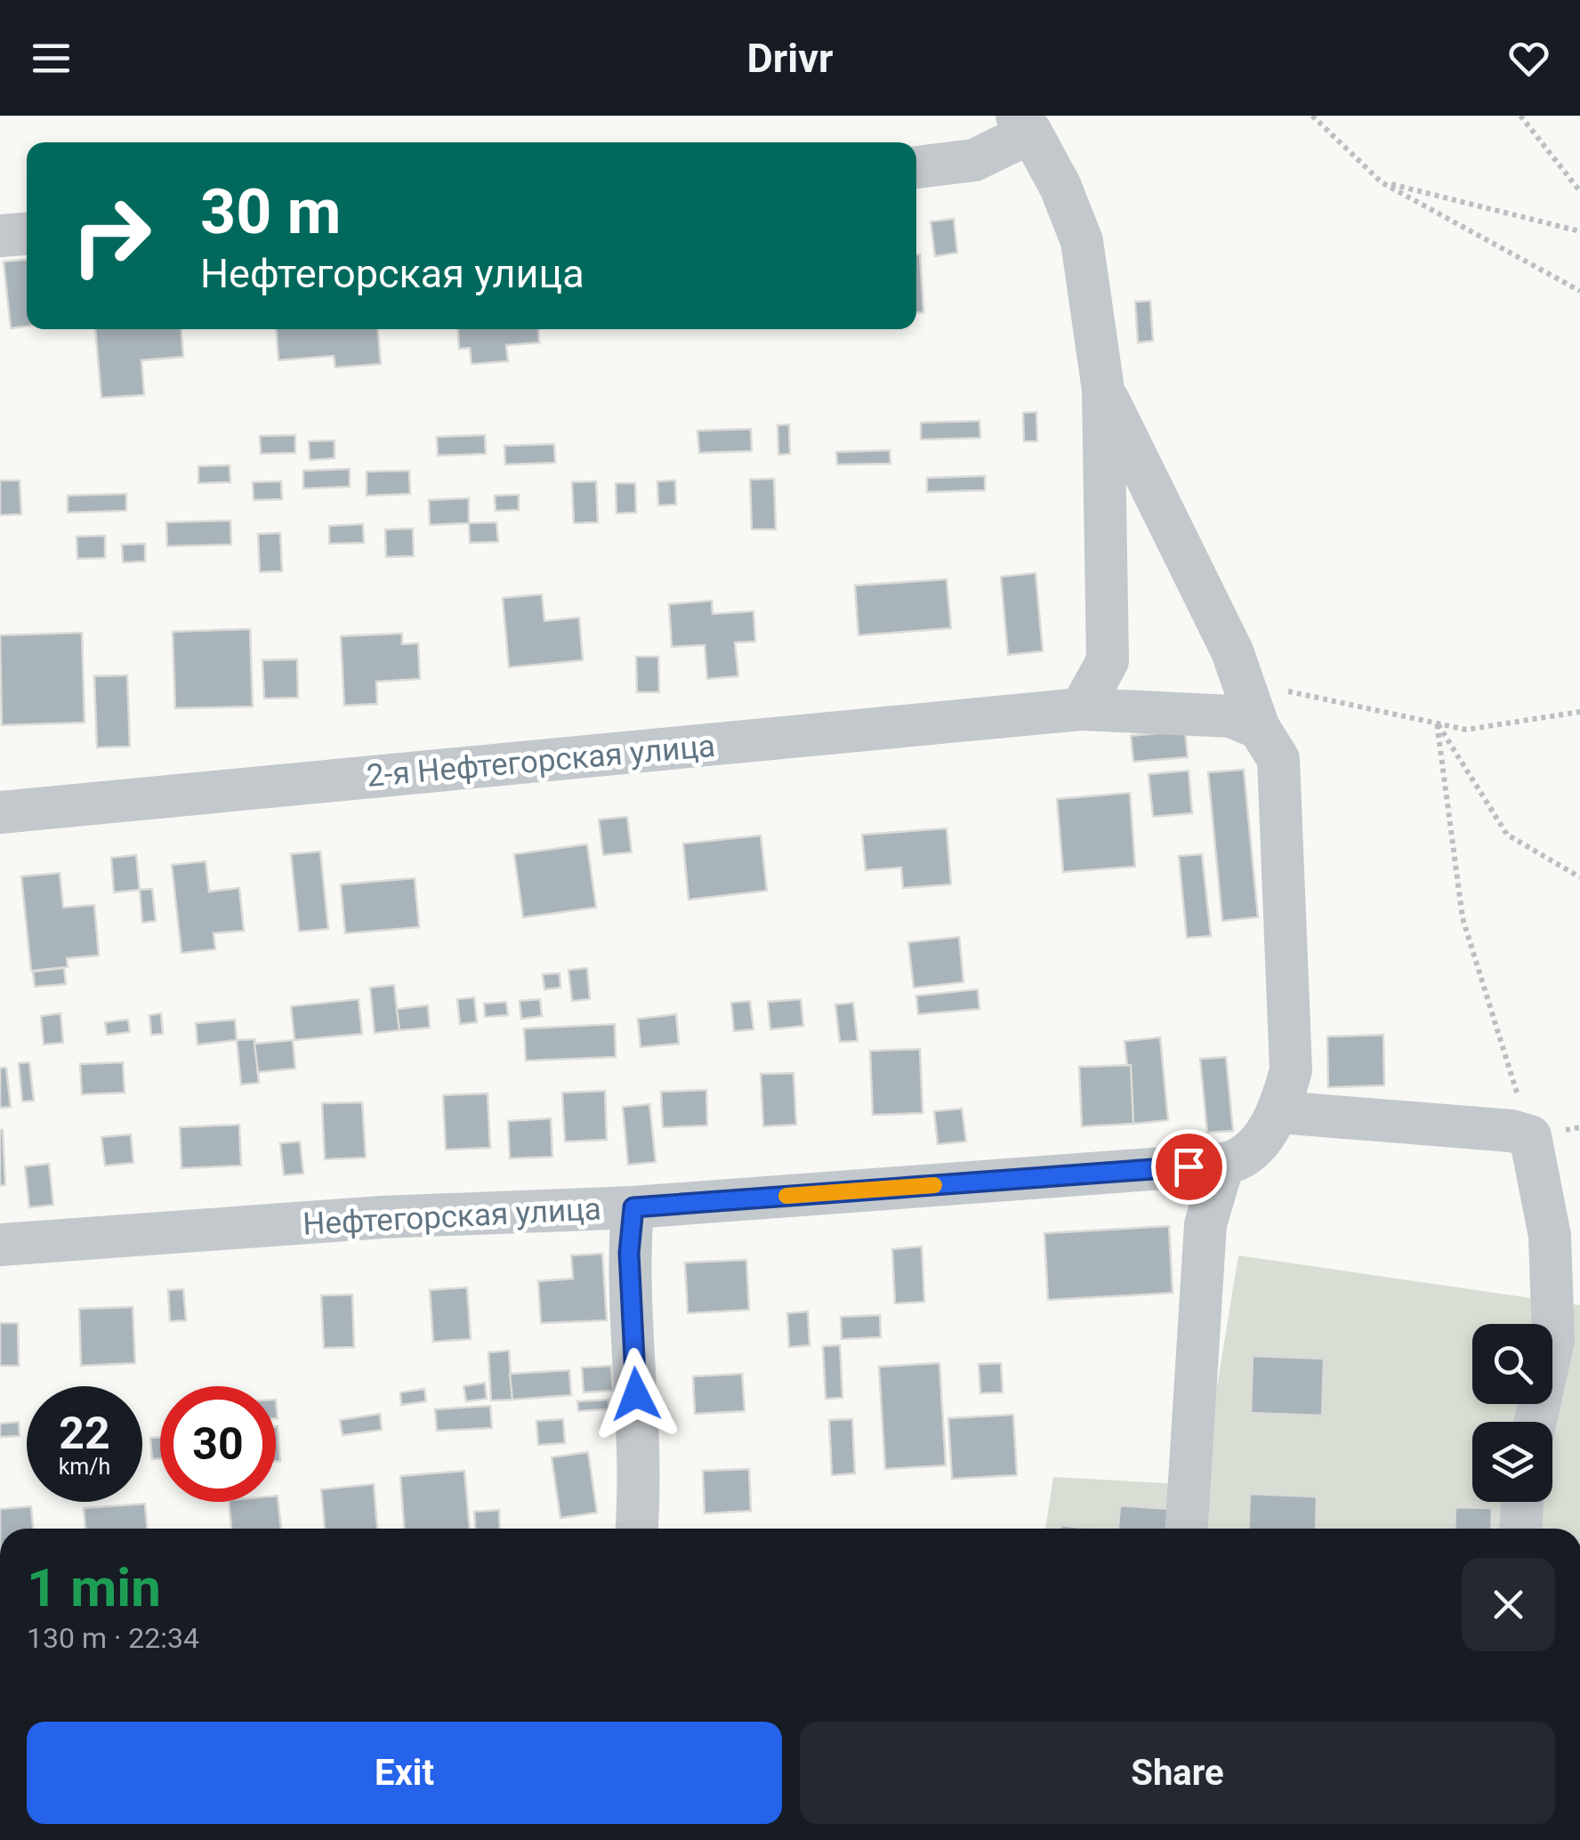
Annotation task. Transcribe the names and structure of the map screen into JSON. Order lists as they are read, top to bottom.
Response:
{
  "streets": {
    "street": ["2-я Нефтегорская улица", "Нефтегорская улица"]
  },
  "page": {
    "header": "Drivr",
    "turn": ["30 m", "Нефтегорская улица"],
    "speed": "22 km/h",
    "limit": "30",
    "heading": ["1 min", "130 m · 22:34"],
    "buttons": ["Exit", "Share"]
  }
}
